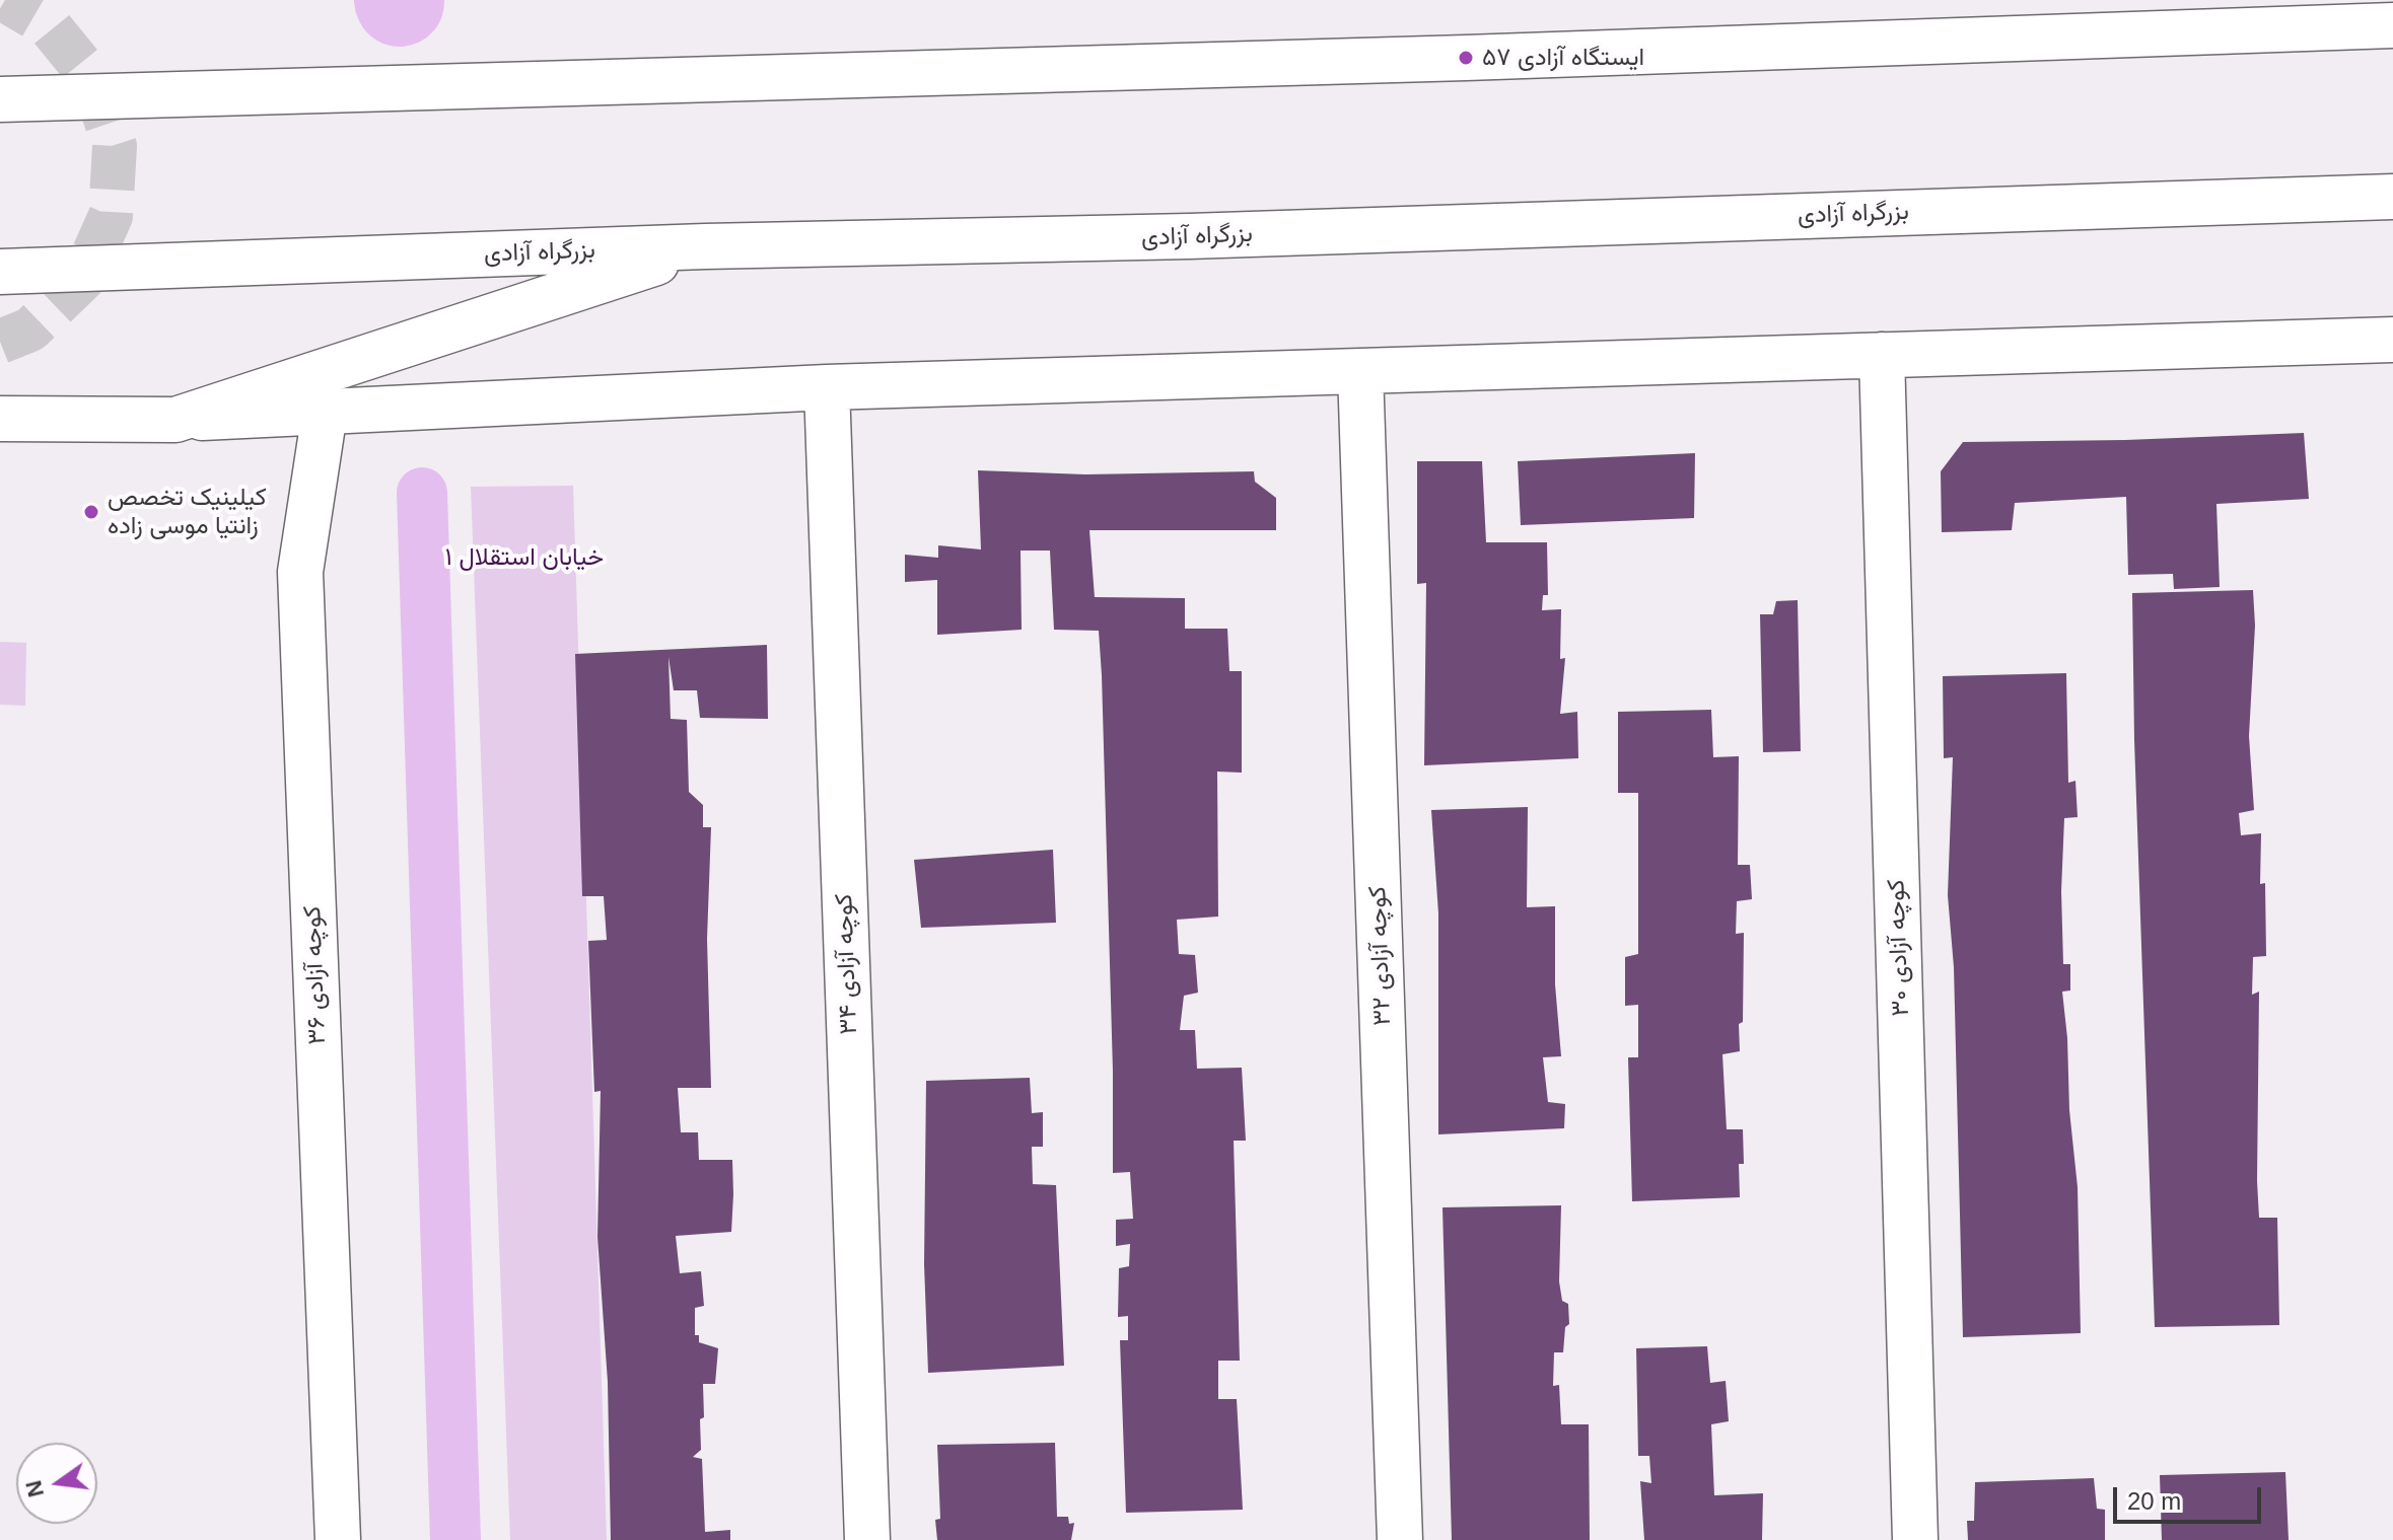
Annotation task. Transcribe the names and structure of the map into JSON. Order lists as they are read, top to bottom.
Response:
{
  "streets": {
    "main road": [
      "بزرگراه آزادی",
      "کوچه آزادی ۳۰",
      "کوچه آزادی ۳۲",
      "کوچه آزادی ۳۴",
      "کوچه آزادی ۳۶"
    ]
  },
  "parks": ["خیابان استقلال ۱"],
  "places": ["ایستگاه آزادی ۵۷", "کیلینیک تخصص زانتیا موسی زاده"],
  "scale_bar": "20 m",
  "north": "left"
}
